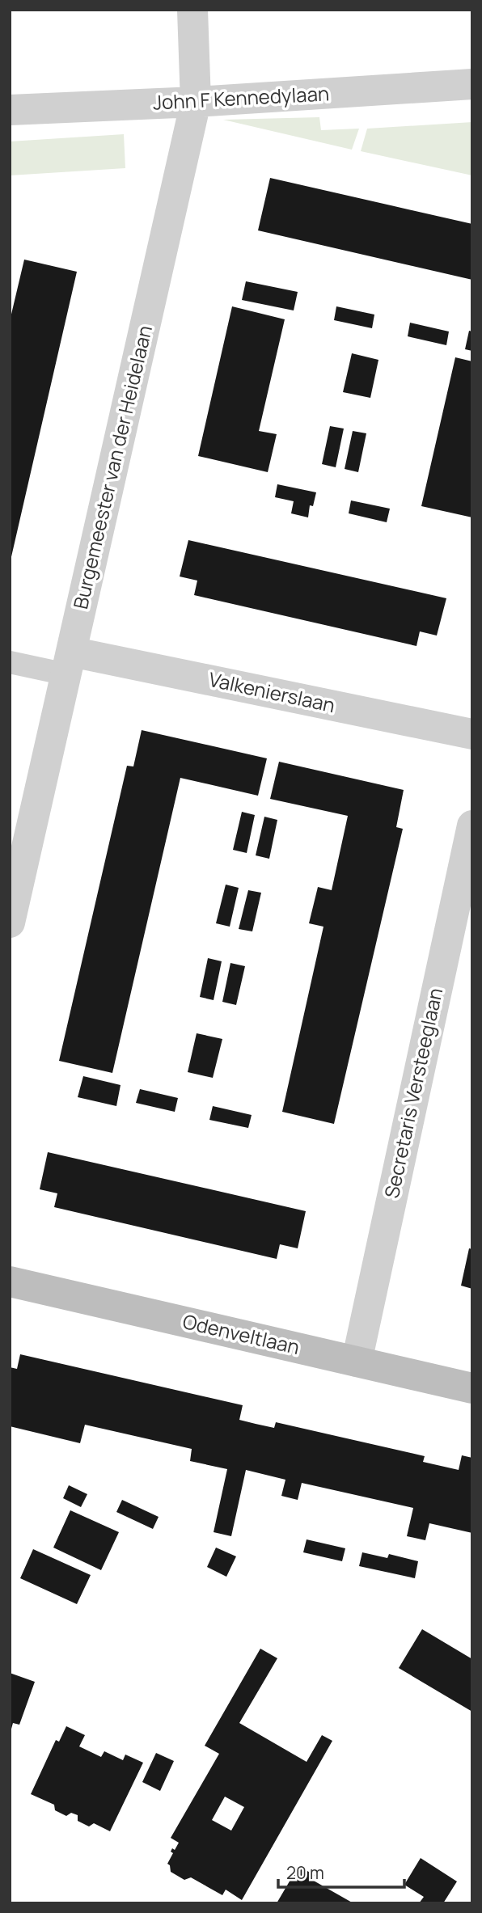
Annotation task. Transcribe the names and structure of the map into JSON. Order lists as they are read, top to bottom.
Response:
{
  "streets": {
    "street": [
      "John F Kennedylaan",
      "Burgemeester van der Heidelaan",
      "Valkenierslaan",
      "Secretaris Versteeglaan",
      "Odenveltlaan"
    ]
  },
  "crossings": [
    ["John F Kennedylaan", "Burgemeester van der Heidelaan"],
    ["Burgemeester van der Heidelaan", "Valkenierslaan"],
    ["Secretaris Versteeglaan", "Odenveltlaan"]
  ],
  "scale_bar": "20 m"
}
